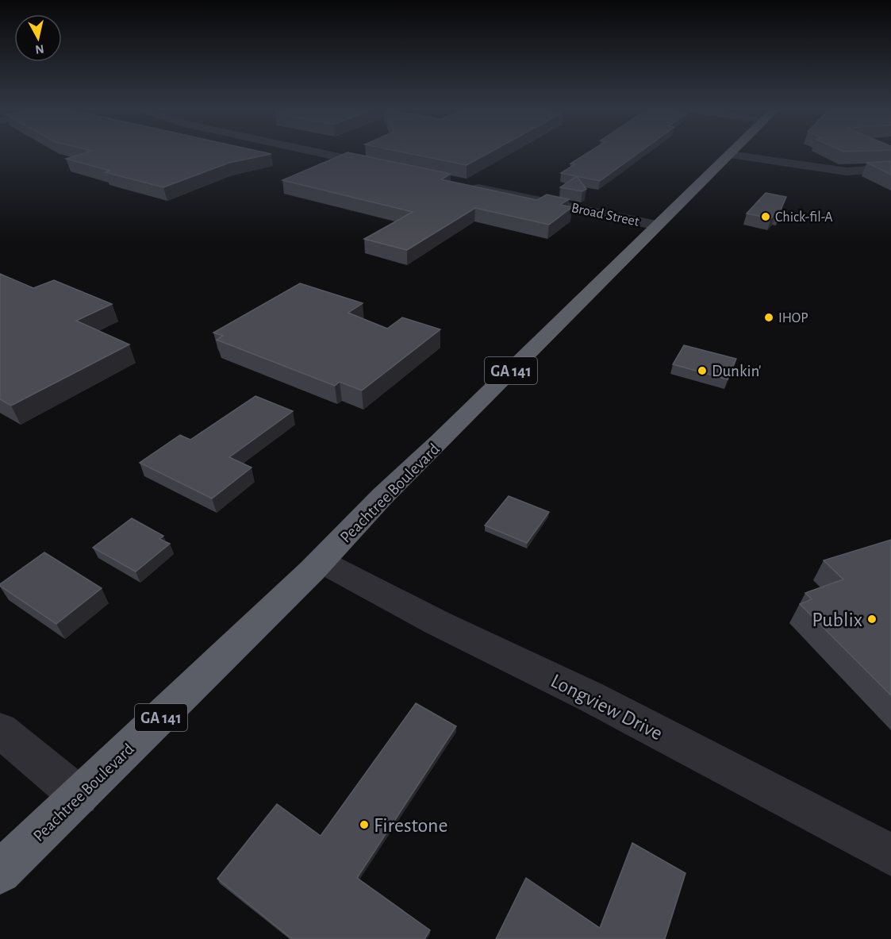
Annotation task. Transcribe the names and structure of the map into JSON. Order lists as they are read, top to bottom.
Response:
{
  "streets": {
    "highway": ["GA 141", "Peachtree Boulevard"],
    "street": ["Broad Street", "Longview Drive"]
  },
  "crossings": [
    ["Broad Street", "Peachtree Boulevard"],
    ["Peachtree Boulevard", "Longview Drive"]
  ],
  "places": [
    "Chick-fil-A",
    "IHOP",
    "Dunkin'",
    "Publix",
    "Firestone"
  ],
  "north": "bottom"
}
